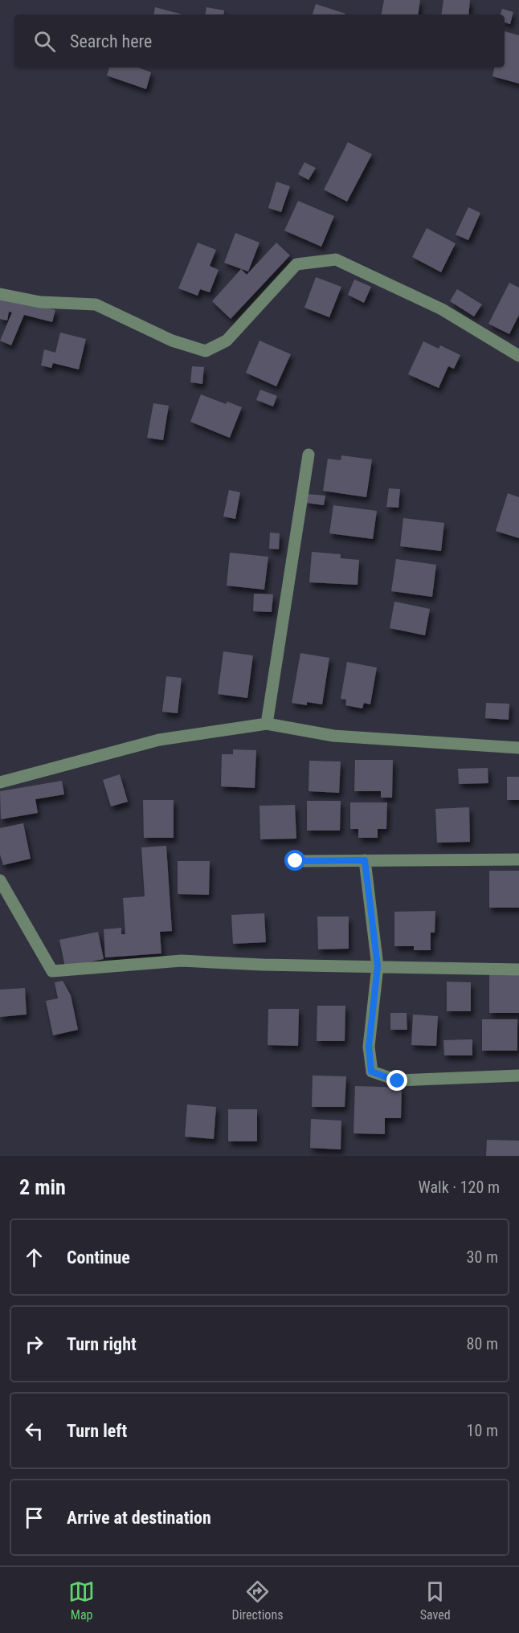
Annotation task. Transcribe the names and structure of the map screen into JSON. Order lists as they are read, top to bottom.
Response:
{
  "page": {
    "search": "Search here",
    "heading": ["2 min", "Walk · 120 m"],
    "list": [
      ["Continue", "30 m"],
      ["Turn right", "80 m"],
      ["Turn left", "10 m"],
      "Arrive at destination"
    ],
    "nav": ["Map", "Directions", "Saved"]
  }
}
